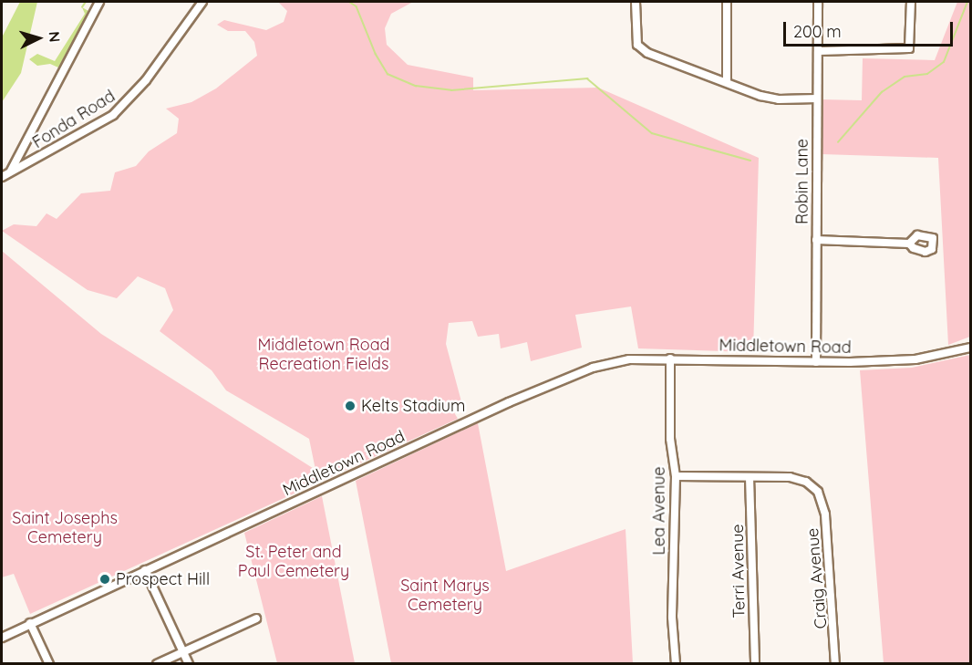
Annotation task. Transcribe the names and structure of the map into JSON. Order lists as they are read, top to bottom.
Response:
{
  "streets": {
    "street": [
      "Fonda Road",
      "Robin Lane",
      "Middletown Road",
      "Lea Avenue",
      "Terri Avenue",
      "Craig Avenue"
    ]
  },
  "crossings": [
    ["Robin Lane", "Middletown Road"],
    ["Middletown Road", "Lea Avenue"],
    ["Terri Avenue", "Craig Avenue"]
  ],
  "parks": [
    "Middletown Road Recreation Fields",
    "Saint Josephs Cemetery",
    "St. Peter and Paul Cemetery",
    "Saint Marys Cemetery"
  ],
  "places": ["Kelts Stadium", "Prospect Hill"],
  "scale_bar": "200 m",
  "north": "right"
}
